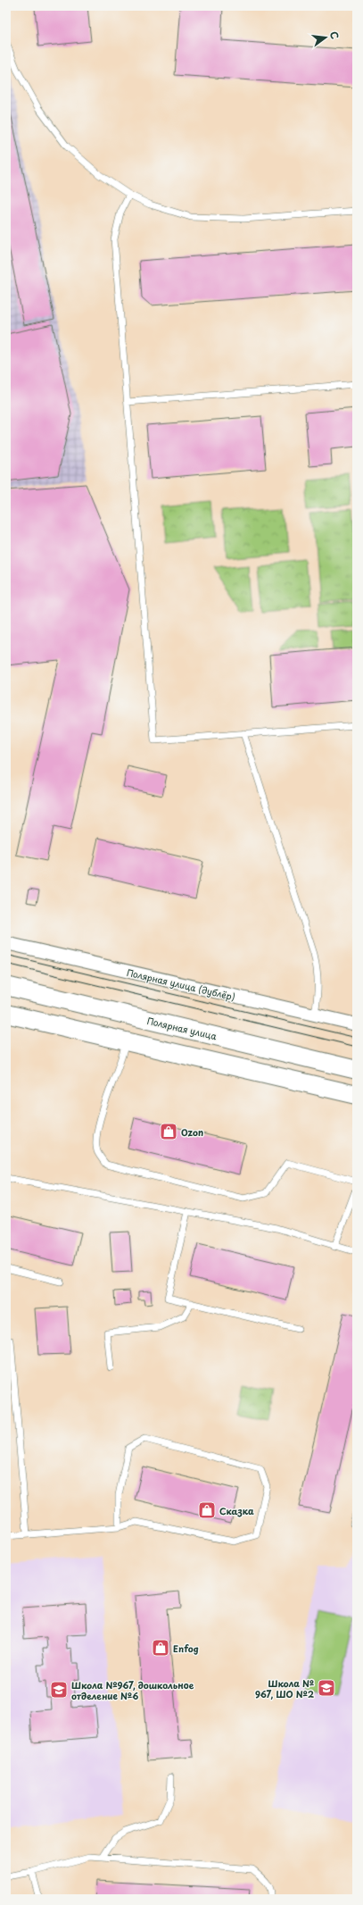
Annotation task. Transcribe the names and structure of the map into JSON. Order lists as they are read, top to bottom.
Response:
{
  "streets": {
    "main road": ["Полярная улица"],
    "street": ["Полярная улица (дублёр)"]
  },
  "places": {
    "shop": ["Ozon", "Сказка", "Enfog"],
    "school or university": ["Школа № 967, ШО №2", "Школа №967, дошкольное отделение №6"]
  },
  "north": "right"
}
